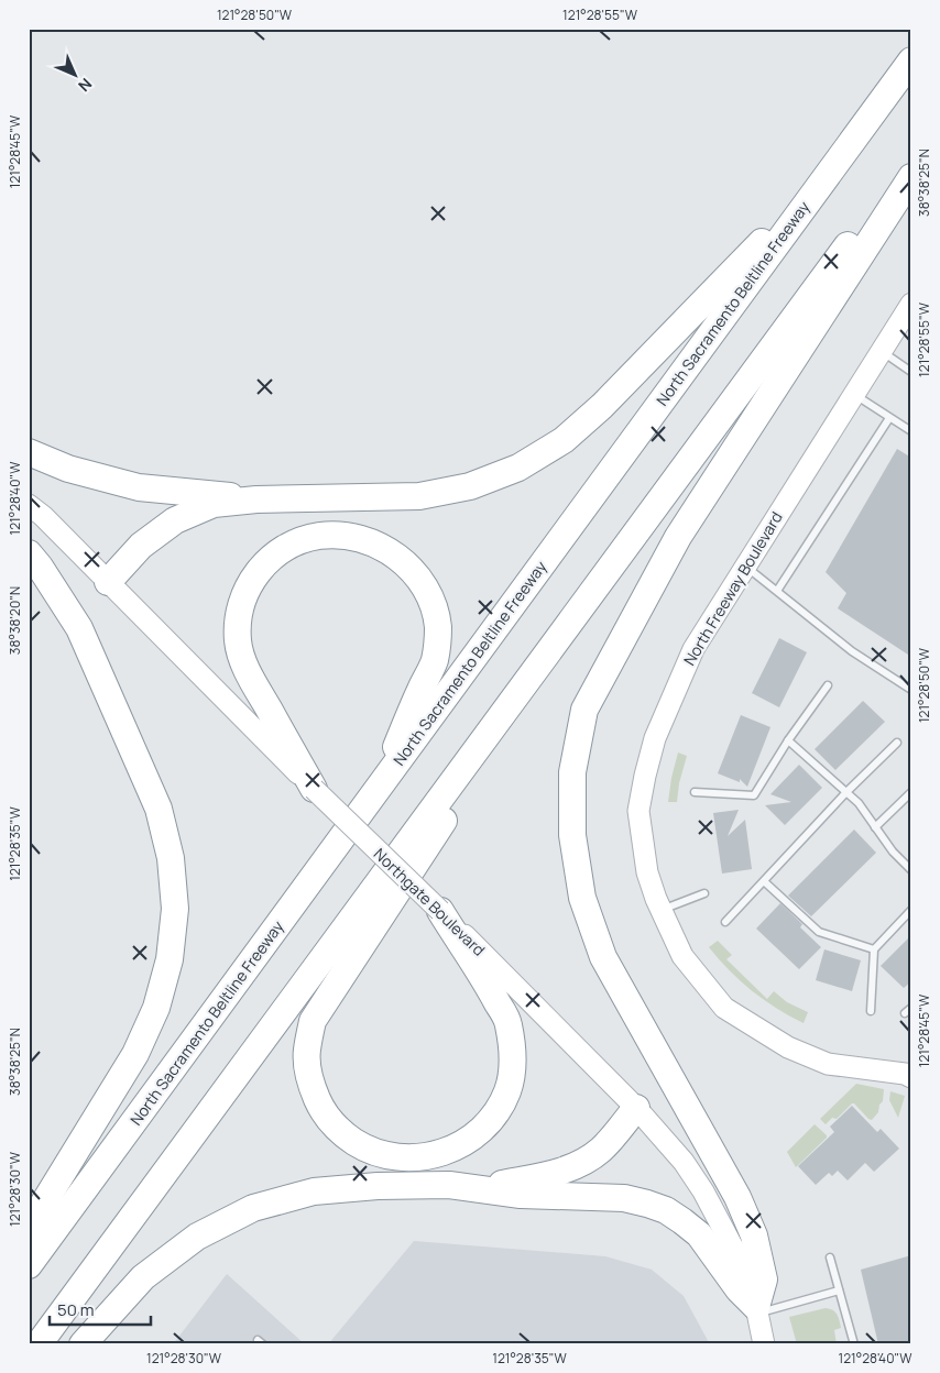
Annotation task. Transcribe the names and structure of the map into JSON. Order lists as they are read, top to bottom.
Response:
{
  "streets": {
    "highway": ["North Sacramento Beltline Freeway"],
    "main road": ["North Freeway Boulevard", "Northgate Boulevard"]
  },
  "scale_bar": "50 m",
  "north": "bottom right",
  "coordinates": [
    "121°28'50\"W",
    "121°28'55\"W",
    "121°28'45\"W",
    "38°38'25\"N",
    "121°28'40\"W",
    "38°38'20\"N",
    "121°28'35\"W",
    "121°28'30\"W"
  ]
}
